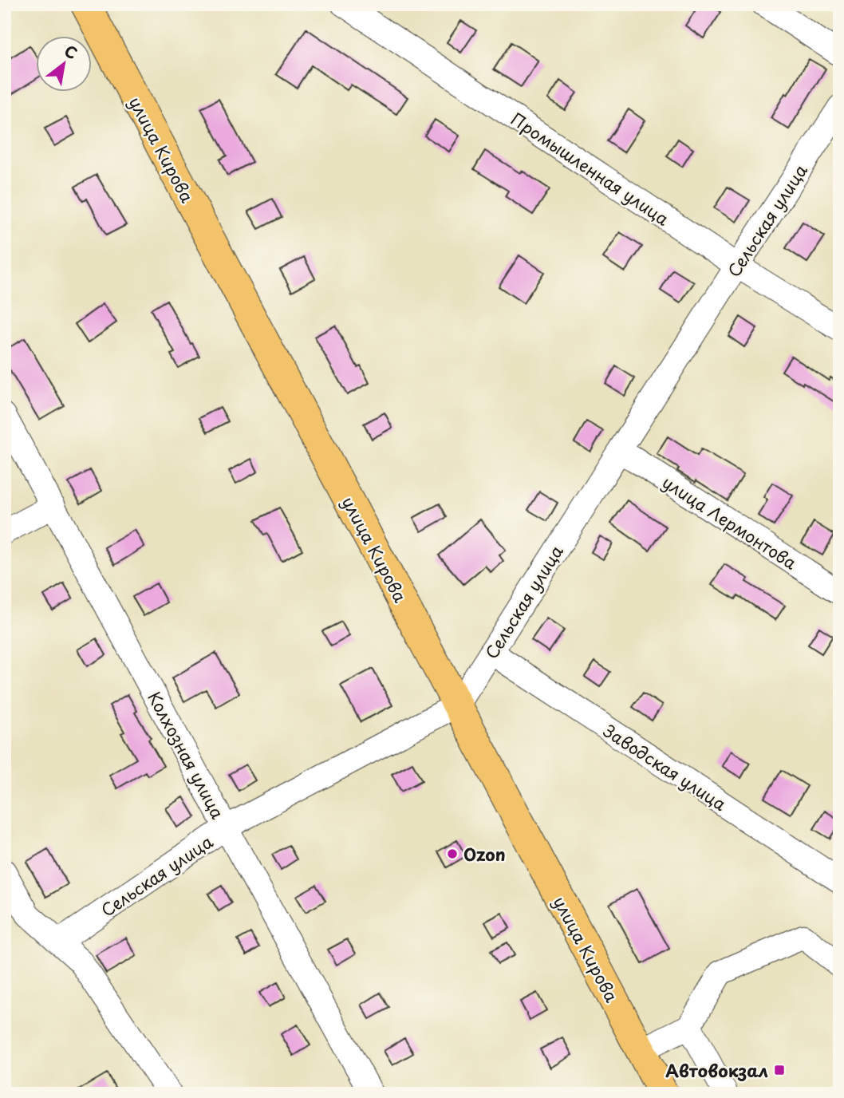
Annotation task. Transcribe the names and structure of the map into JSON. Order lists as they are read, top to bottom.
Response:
{
  "streets": {
    "main road": ["улица Кирова"],
    "street": [
      "Промышленная улица",
      "Сельская улица",
      "улица Лермонтова",
      "Колхозная улица",
      "Заводская улица"
    ]
  },
  "crossings": [
    ["улица Кирова", "Сельская улица"],
    ["Промышленная улица", "Сельская улица"],
    ["Сельская улица", "улица Лермонтова"],
    ["Сельская улица", "Колхозная улица"],
    ["Сельская улица", "Заводская улица"]
  ],
  "places": {
    "other": ["Ozon"],
    "transit": ["Автовокзал"]
  },
  "north": "top right"
}
